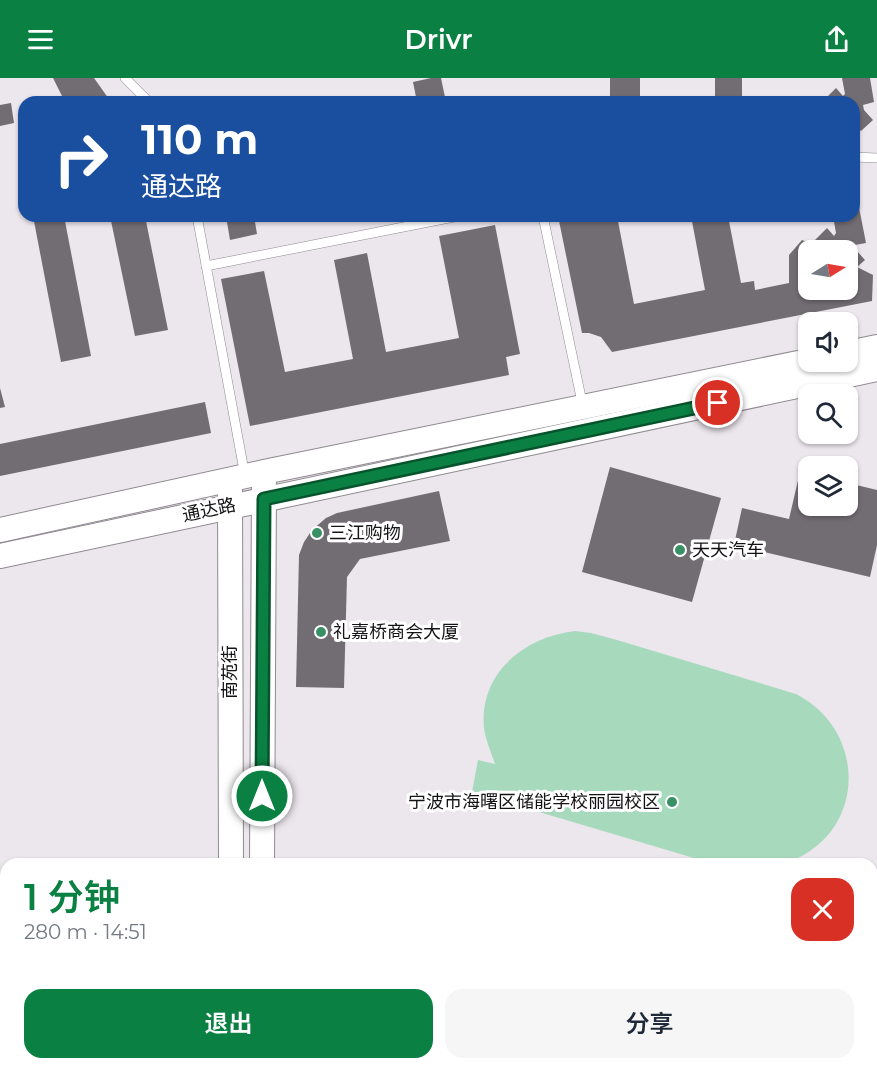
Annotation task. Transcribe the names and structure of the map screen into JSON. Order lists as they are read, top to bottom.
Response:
{
  "streets": {
    "street": ["通达路", "南苑街"]
  },
  "crossings": [
    ["通达路", "南苑街"]
  ],
  "places": [
    "三江购物",
    "天天汽车",
    "礼嘉桥商会大厦",
    "宁波市海曙区储能学校丽园校区"
  ],
  "north": "right",
  "page": {
    "header": "Drivr",
    "turn": ["110 m", "通达路"],
    "heading": ["1 分钟", "280 m · 14:51"],
    "buttons": ["退出", "分享"]
  }
}
